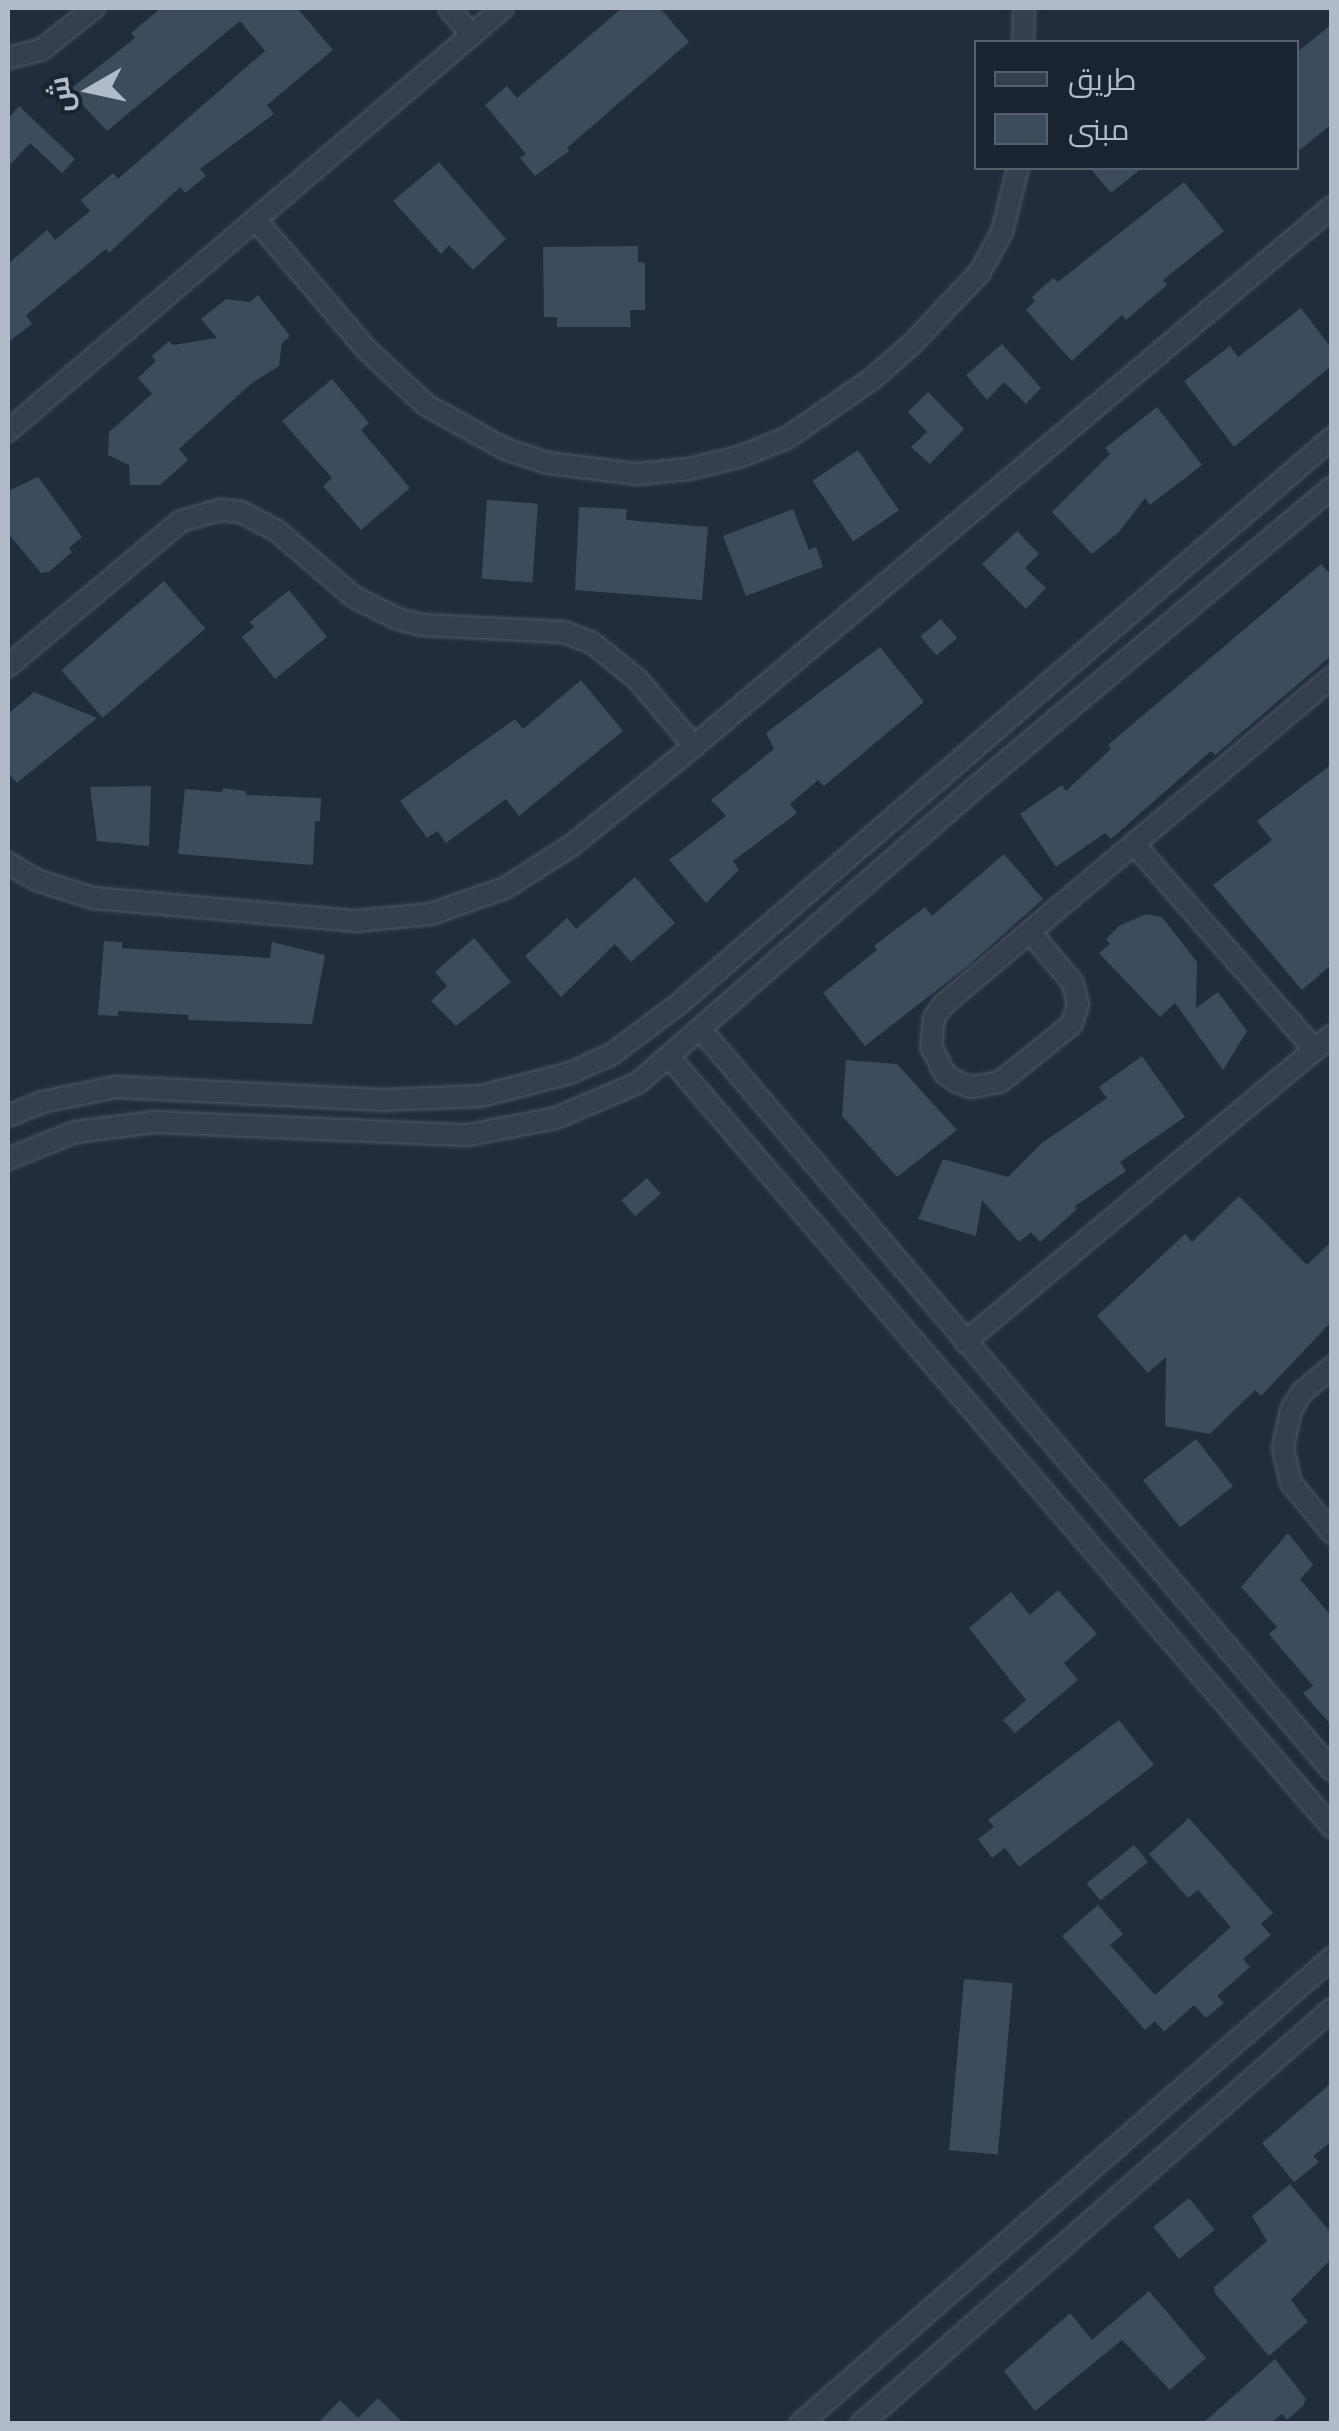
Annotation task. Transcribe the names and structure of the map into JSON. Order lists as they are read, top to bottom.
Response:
{
  "legend": ["طريق", "مبنى"],
  "north": "left"
}
